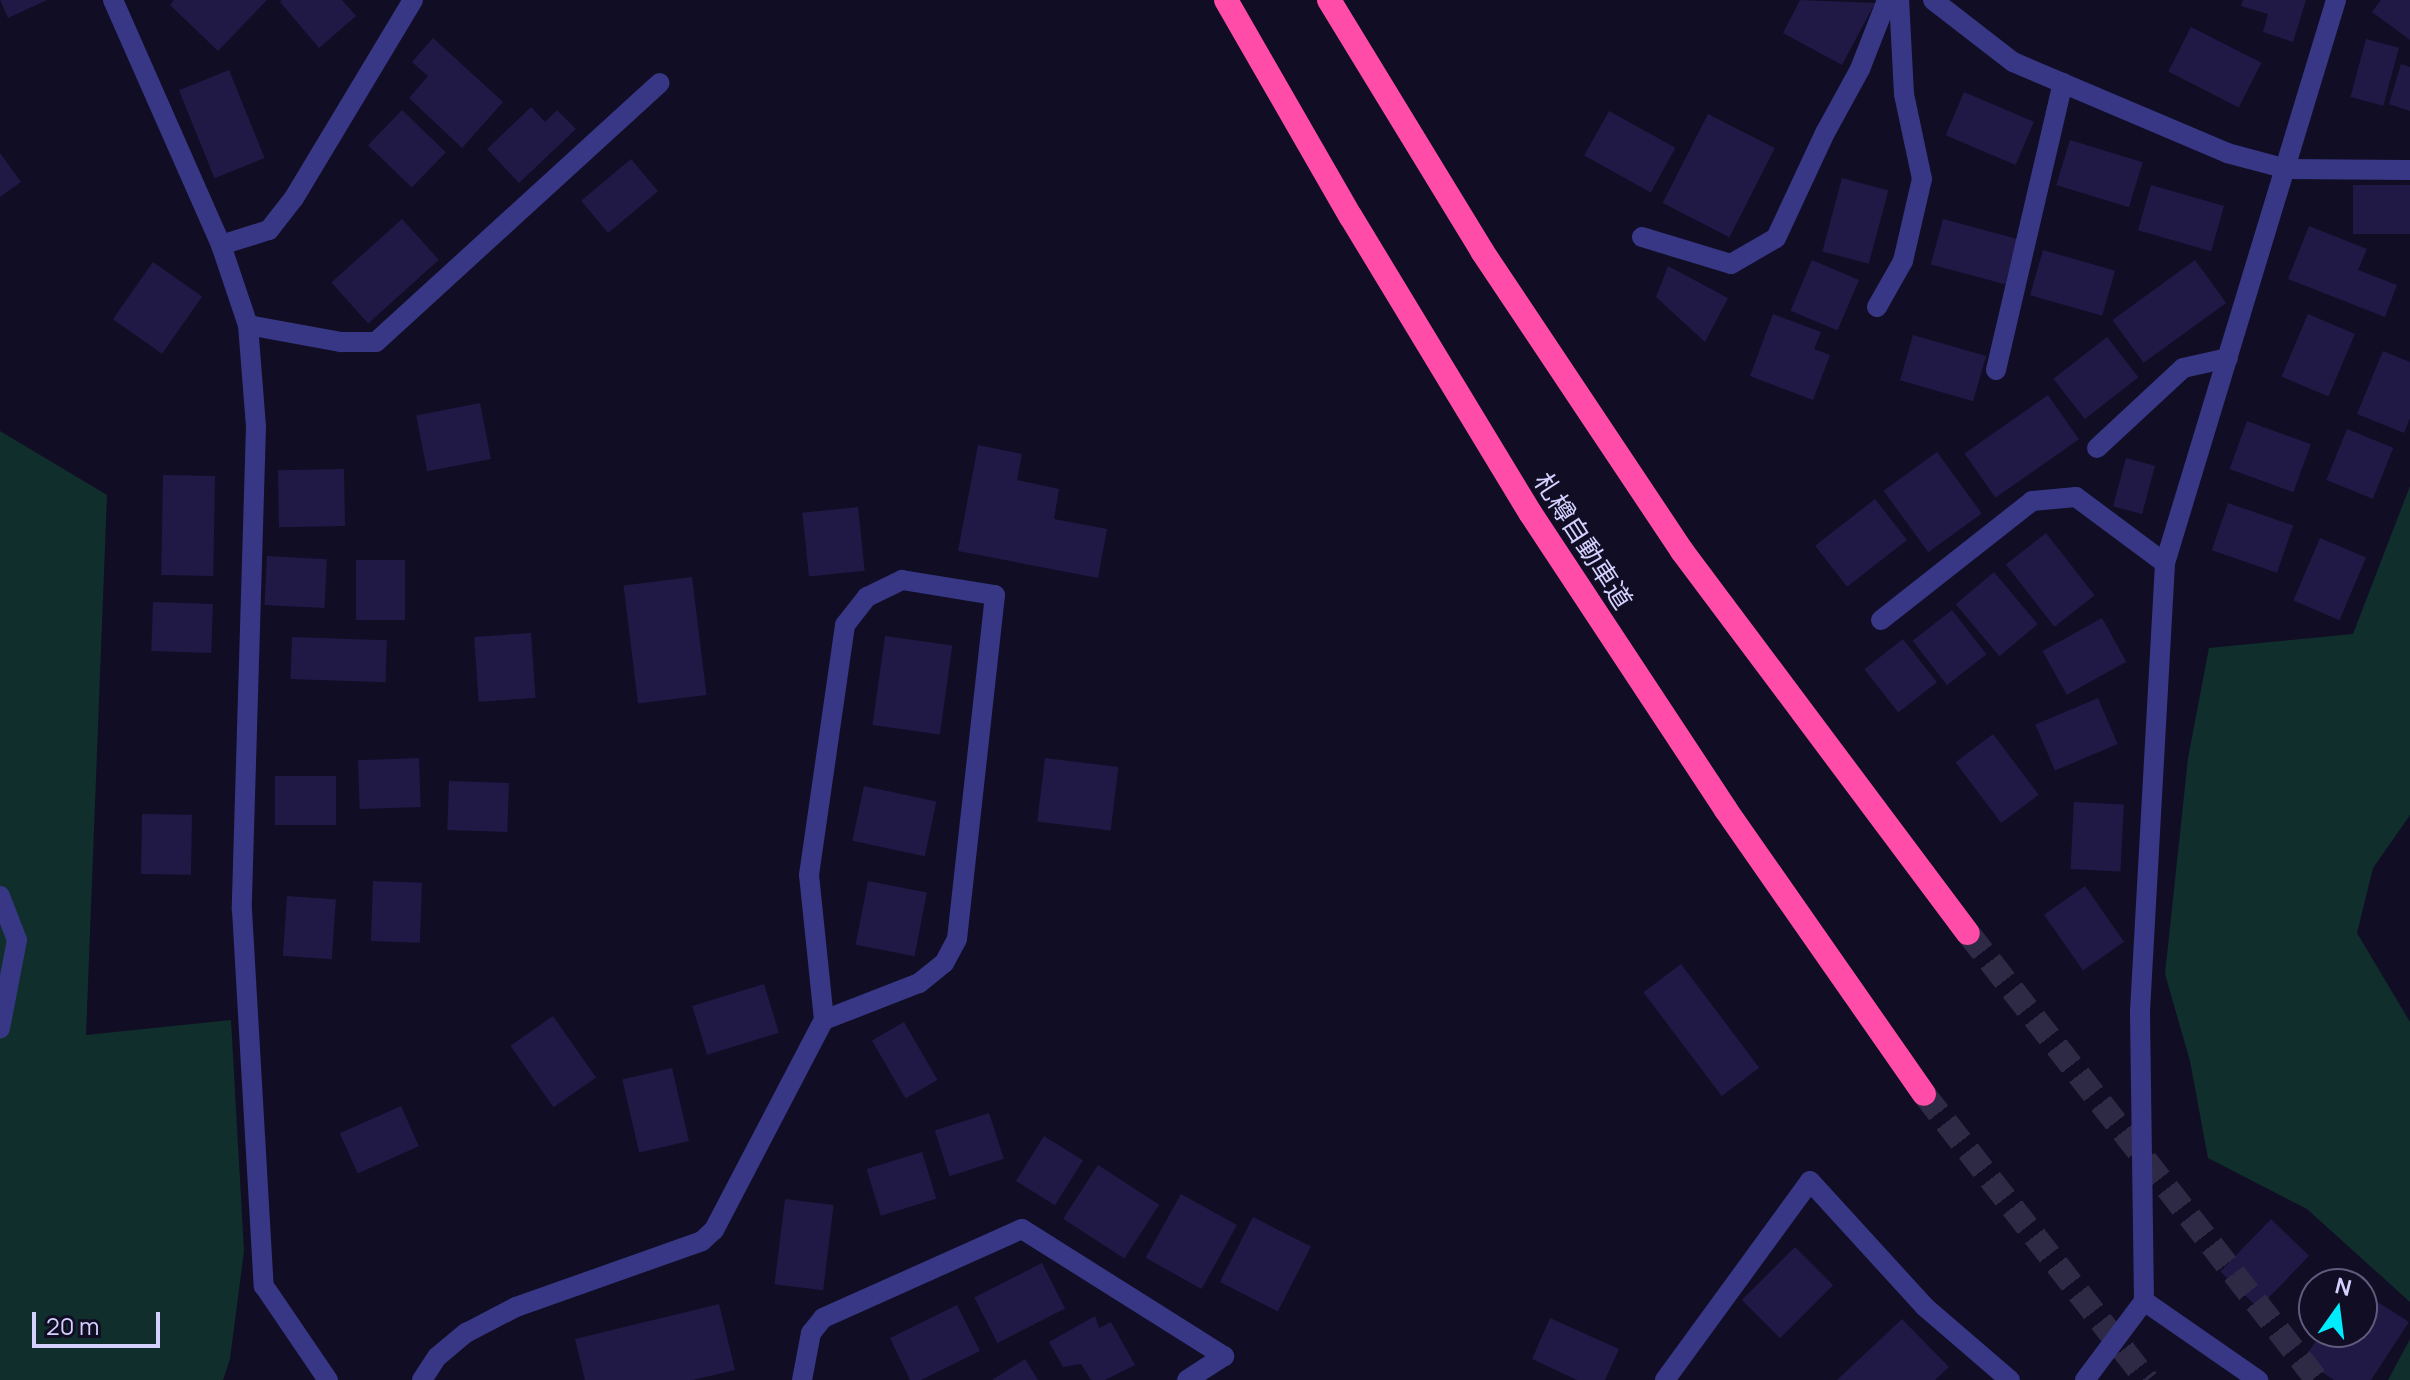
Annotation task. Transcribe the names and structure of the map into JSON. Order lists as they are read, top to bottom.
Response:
{
  "streets": {
    "highway": ["札樽自動車道"]
  },
  "scale_bar": "20 m",
  "north": "top"
}
